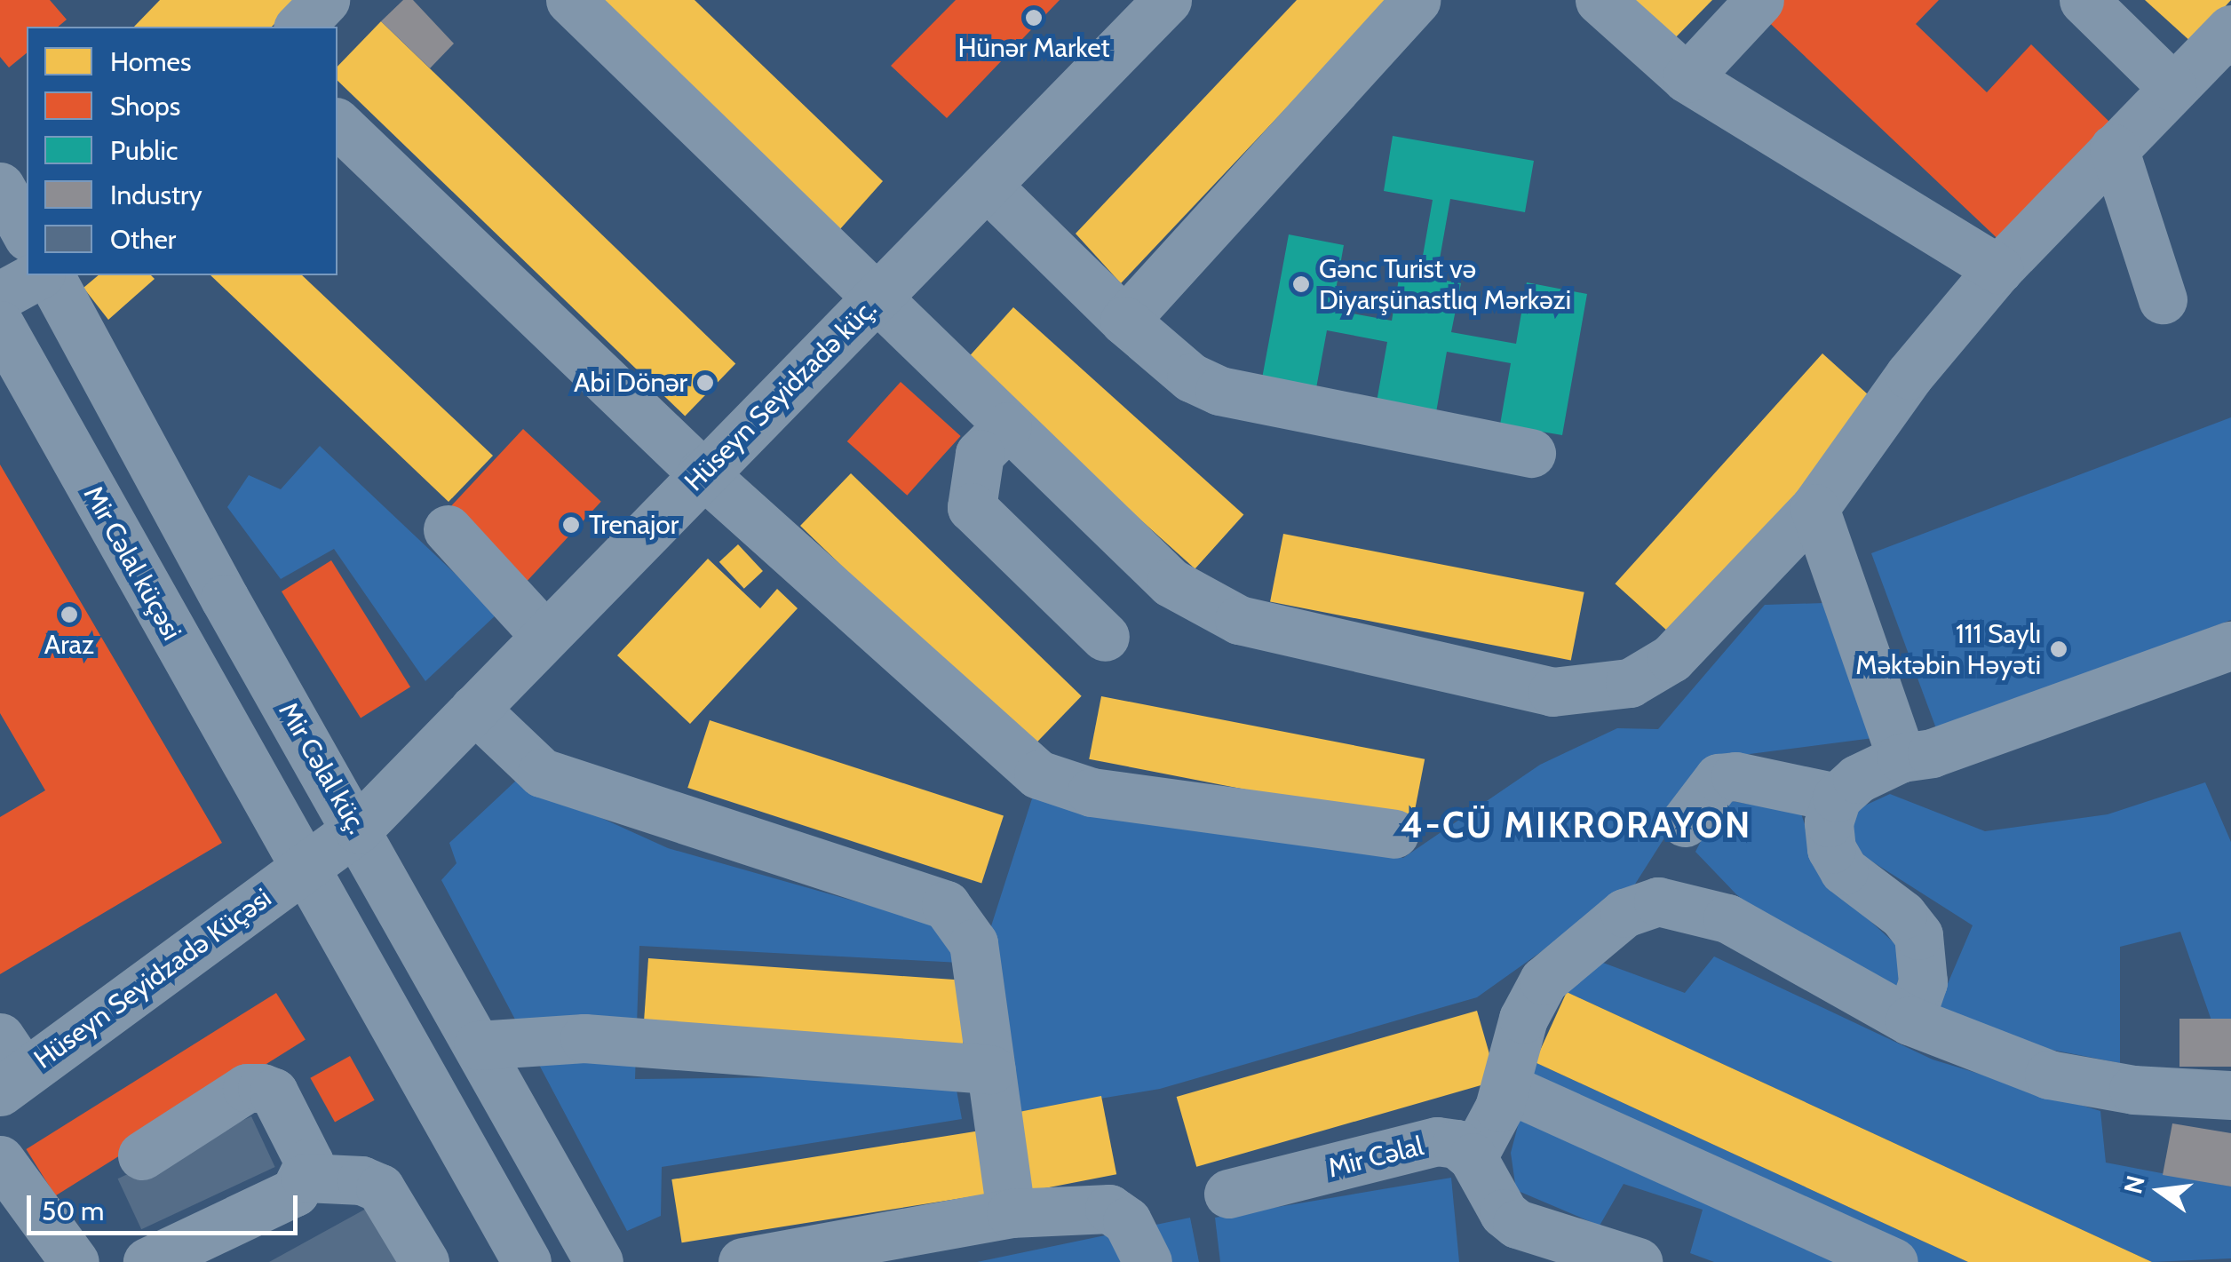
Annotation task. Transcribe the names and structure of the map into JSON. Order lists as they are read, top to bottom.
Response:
{
  "streets": {
    "street": [
      "Hüseyn Seyidzadə küç.",
      "Mir Cəlal küçəsi",
      "Mir Cəlal küç.",
      "Hüseyn Seyidzadə Küçəsi",
      "Mir Cəlal"
    ]
  },
  "crossings": [
    ["Hüseyn Seyidzadə küç.", "Mir Cəlal küç."],
    ["Hüseyn Seyidzadə küç.", "Hüseyn Seyidzadə Küçəsi"],
    ["Mir Cəlal küçəsi", "Hüseyn Seyidzadə Küçəsi"],
    ["Mir Cəlal küç.", "Hüseyn Seyidzadə Küçəsi"]
  ],
  "districts": ["4-CÜ MIKRORAYON"],
  "places": [
    "Hünər Market",
    "Gənc Turist və Diyarşünastlıq Mərkəzi",
    "Abi Dönər",
    "Trenajor",
    "Araz",
    "111 Saylı Məktəbin Həyəti"
  ],
  "legend": [
    "Homes",
    "Shops",
    "Public",
    "Industry",
    "Other"
  ],
  "scale_bar": "50 m",
  "north": "left"
}
